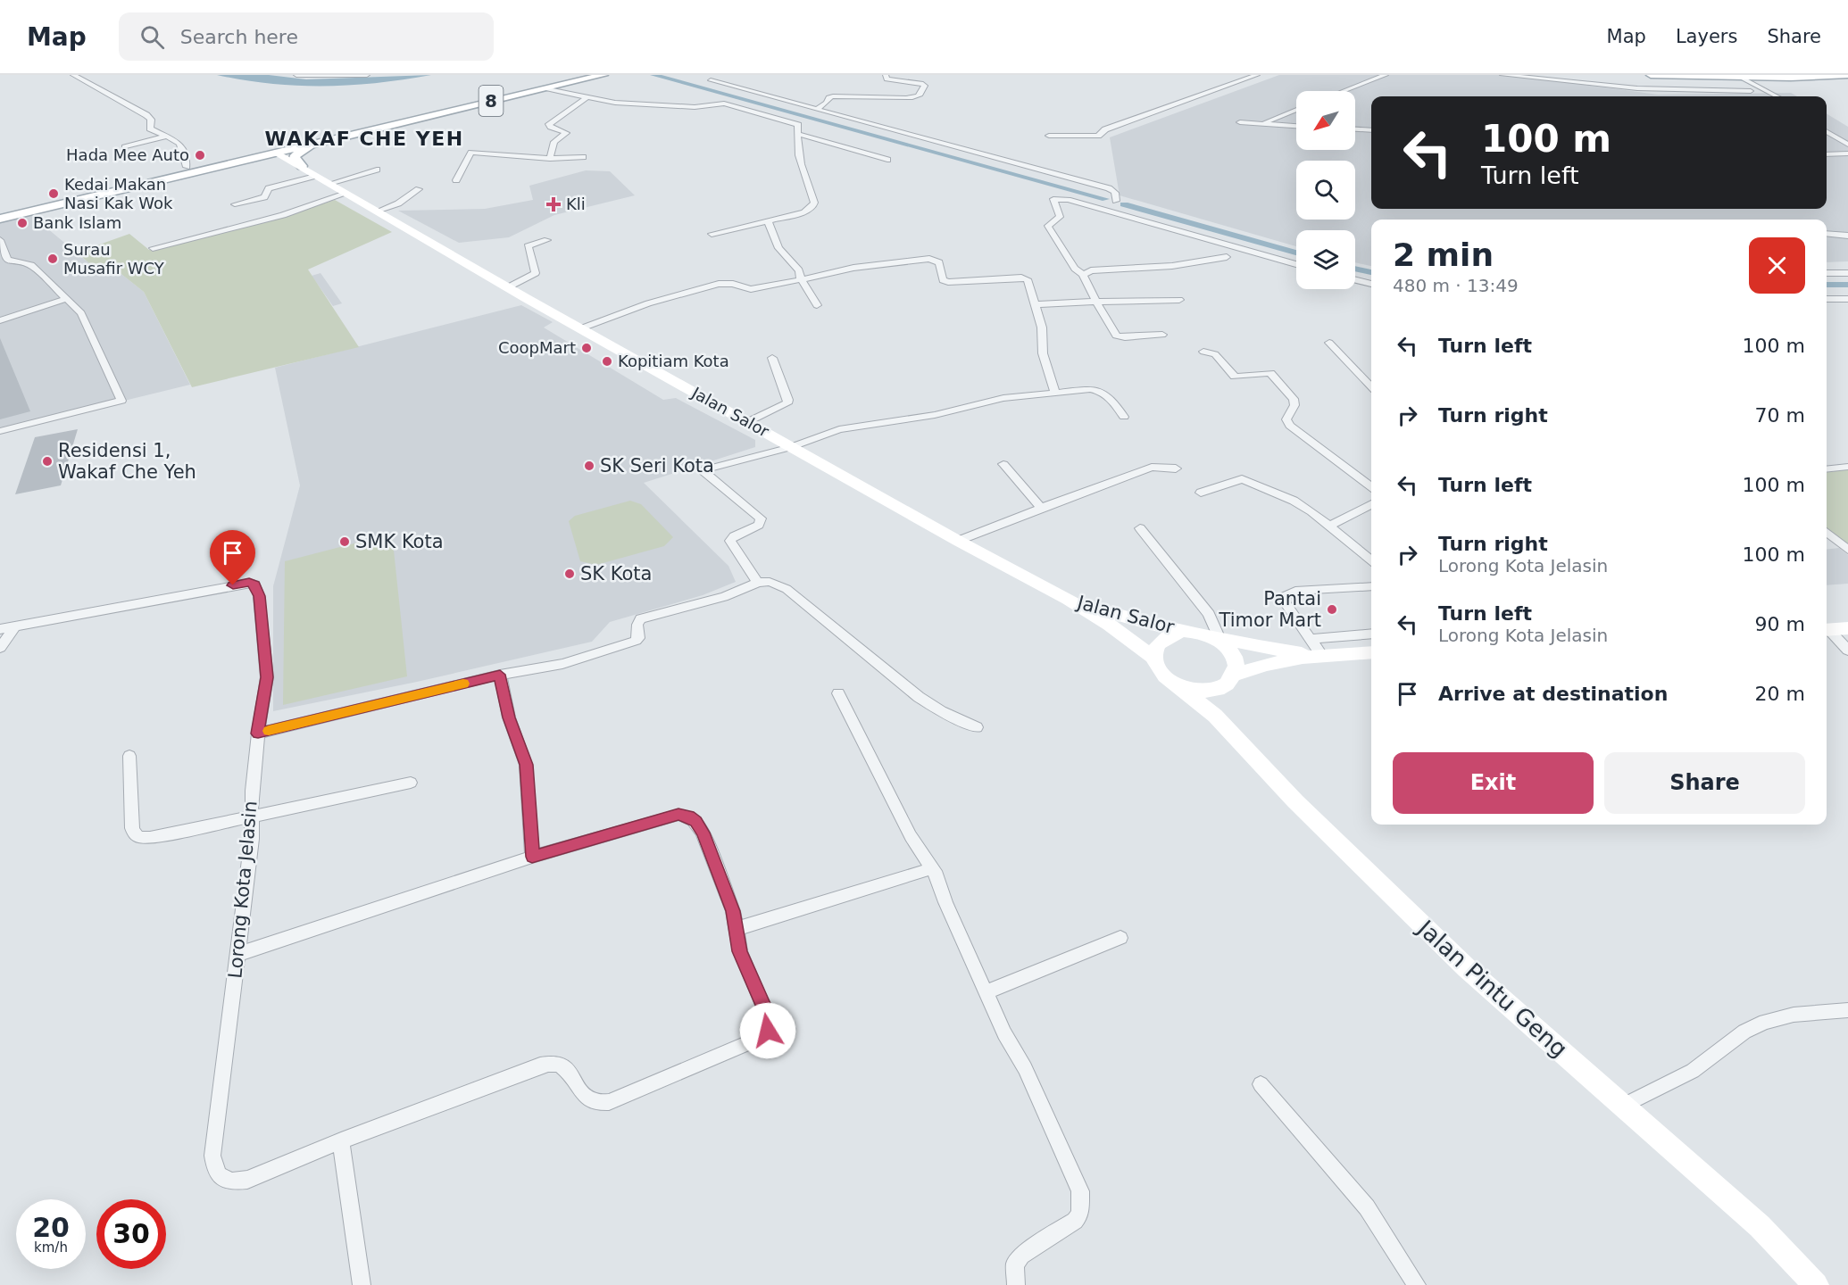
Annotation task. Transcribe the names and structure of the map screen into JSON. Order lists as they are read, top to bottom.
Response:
{
  "streets": {
    "main road": ["8", "Jalan Salor", "Jalan Pintu Geng"],
    "street": ["Lorong Kota Jelasin"]
  },
  "crossings": [
    ["8", "Jalan Salor"],
    ["Jalan Salor", "Jalan Pintu Geng"]
  ],
  "districts": ["WAKAF CHE YEH"],
  "places": {
    "other": [
      "Hada Mee Auto",
      "Kedai Makan Nasi Kak Wok",
      "Bank Islam",
      "Surau Musafir WCY",
      "CoopMart",
      "Kopitiam Kota",
      "Residensi 1, Wakaf Che Yeh",
      "SK Seri Kota",
      "SMK Kota",
      "SK Kota",
      "Pantai Timor Mart"
    ],
    "health": ["Kli"]
  },
  "north": "bottom left",
  "page": {
    "header": "Map",
    "search": "Search here",
    "nav": ["Map", "Layers", "Share"],
    "turn": ["100 m", "Turn left"],
    "heading": ["2 min", "480 m · 13:49"],
    "list": [
      {
        "name": "Turn left",
        "value": "100 m"
      },
      {
        "name": "Turn right",
        "value": "70 m"
      },
      {
        "name": "Turn left",
        "value": "100 m"
      },
      {
        "name": "Turn right",
        "note": "Lorong Kota Jelasin",
        "value": "100 m"
      },
      {
        "name": "Turn left",
        "note": "Lorong Kota Jelasin",
        "value": "90 m"
      },
      {
        "name": "Arrive at destination",
        "value": "20 m"
      }
    ],
    "buttons": ["Exit", "Share"],
    "speed": "20 km/h",
    "limit": "30"
  }
}
